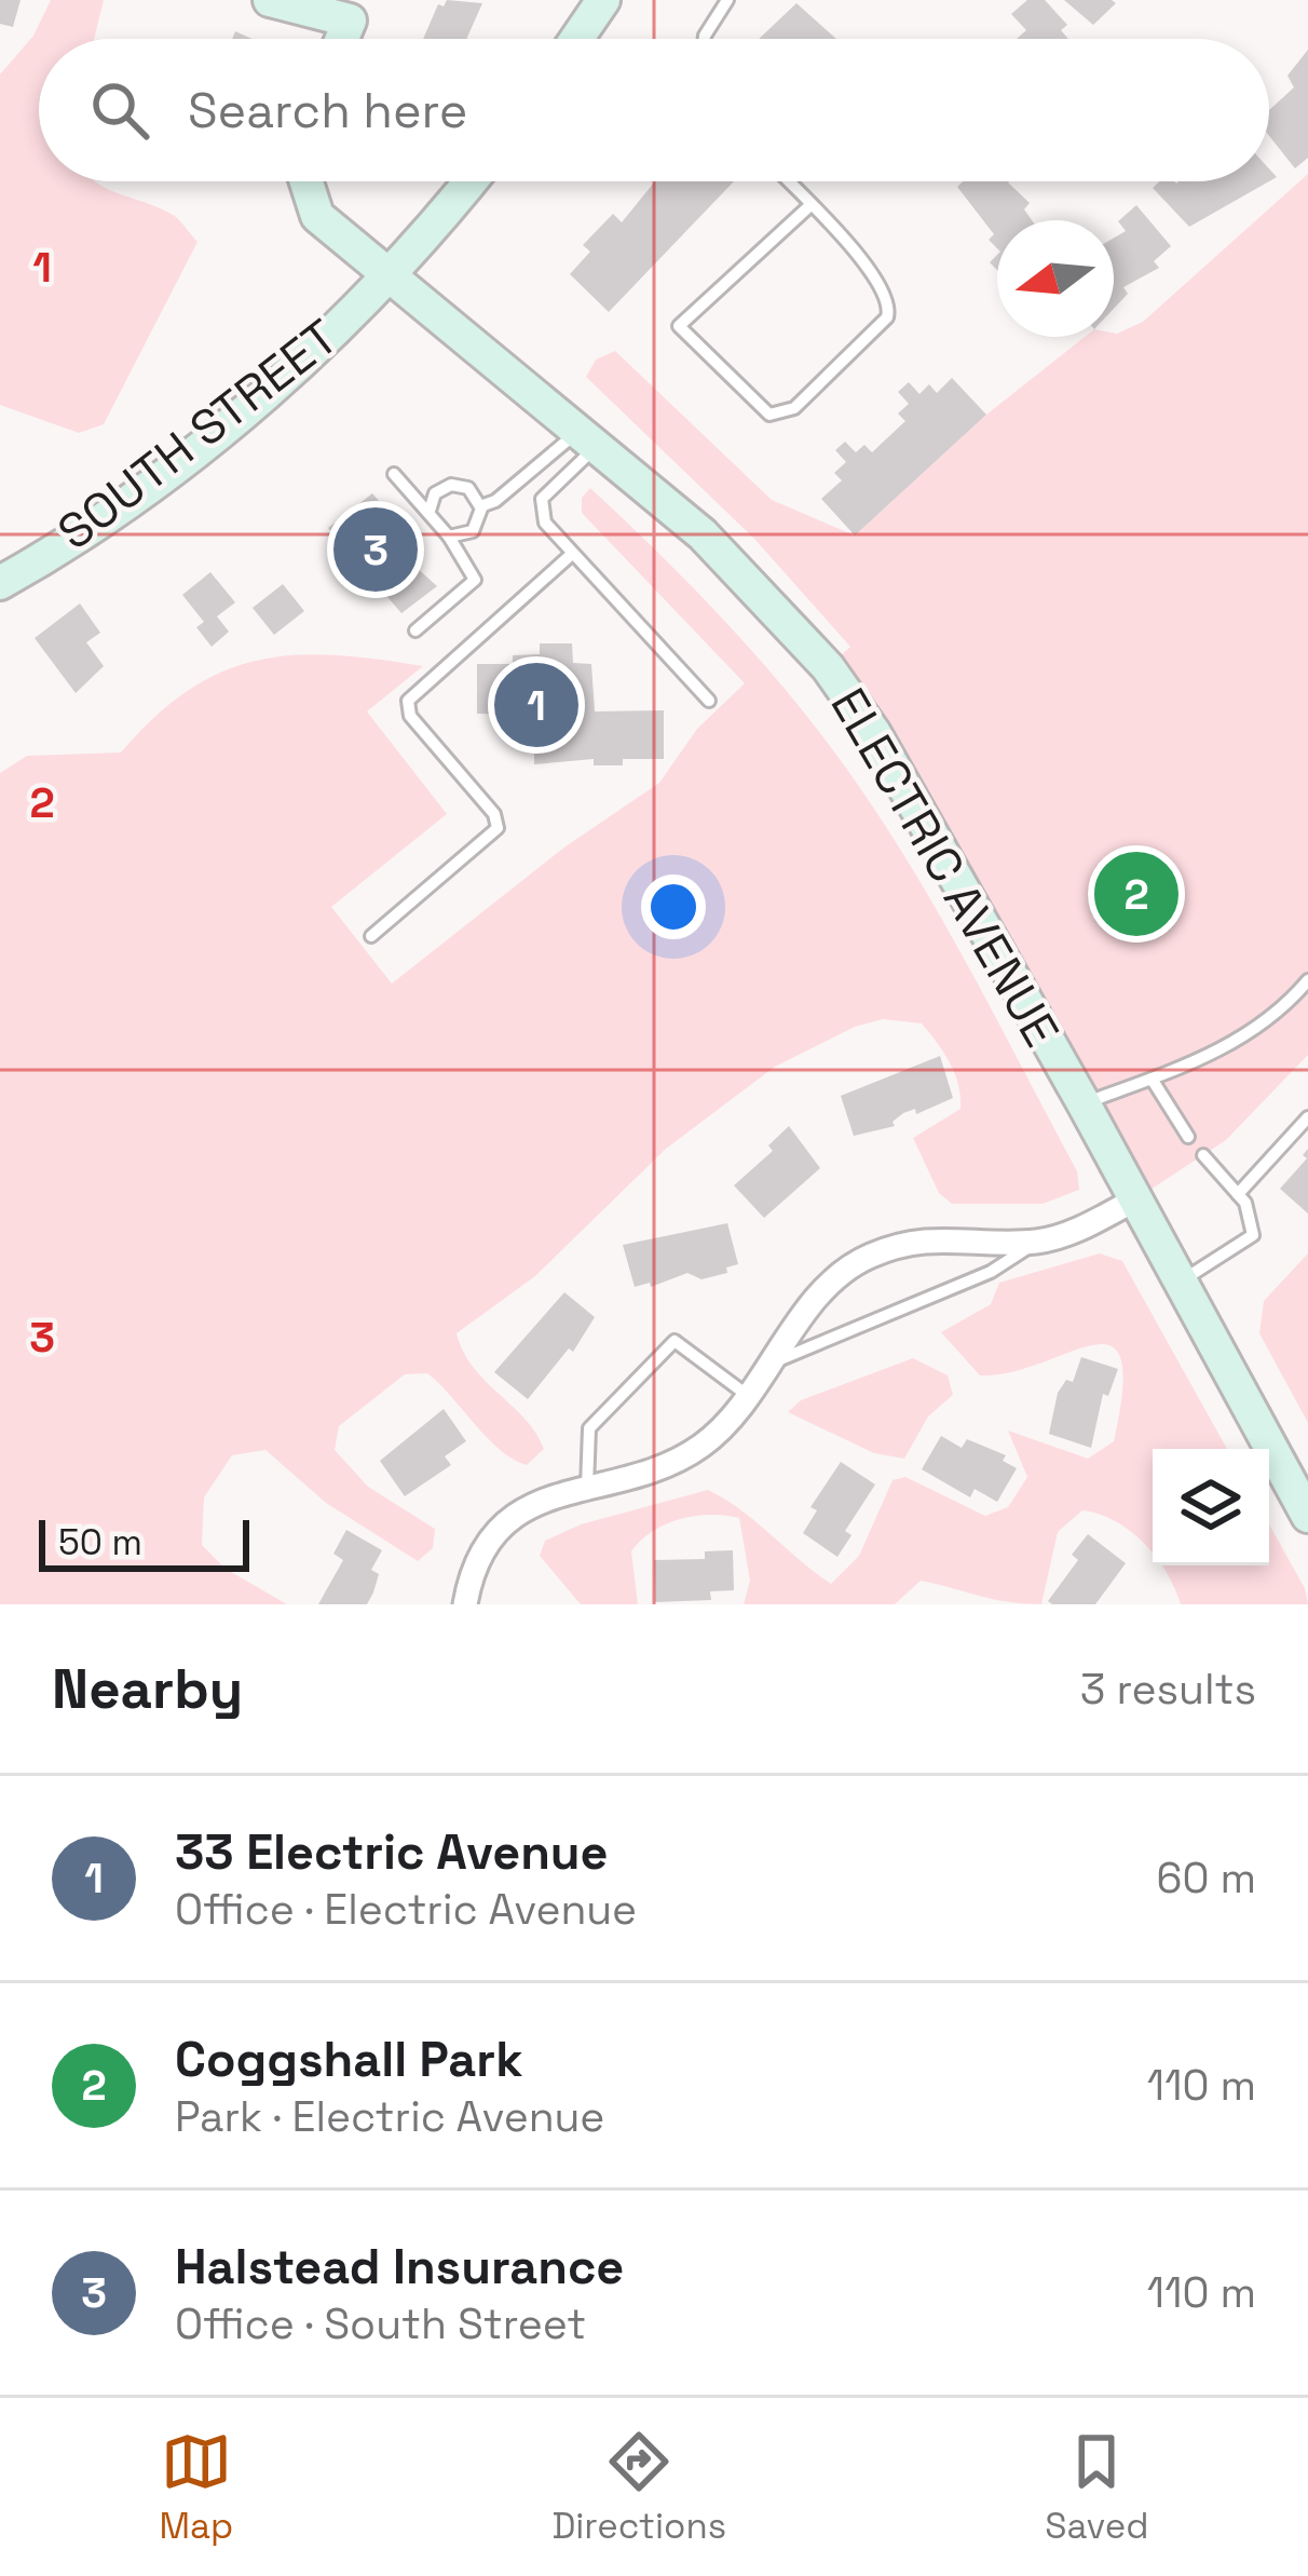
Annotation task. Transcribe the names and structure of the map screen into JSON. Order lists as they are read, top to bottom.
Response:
{
  "streets": {
    "main road": ["SOUTH STREET", "ELECTRIC AVENUE"]
  },
  "crossings": [
    ["SOUTH STREET", "ELECTRIC AVENUE"]
  ],
  "scale_bar": "50 m",
  "north": "left",
  "page": {
    "search": "Search here",
    "pins": ["3", "1", "2"],
    "scale": "50 m",
    "heading": ["Nearby", "3 results"],
    "list": [
      {
        "mark": "1",
        "name": "33 Electric Avenue",
        "note": "Office · Electric Avenue",
        "value": "60 m"
      },
      {
        "mark": "2",
        "name": "Coggshall Park",
        "note": "Park · Electric Avenue",
        "value": "110 m"
      },
      {
        "mark": "3",
        "name": "Halstead Insurance",
        "note": "Office · South Street",
        "value": "110 m"
      }
    ],
    "nav": ["Map", "Directions", "Saved"]
  },
  "grid": {
    "rows": ["1", "2", "3"]
  }
}
